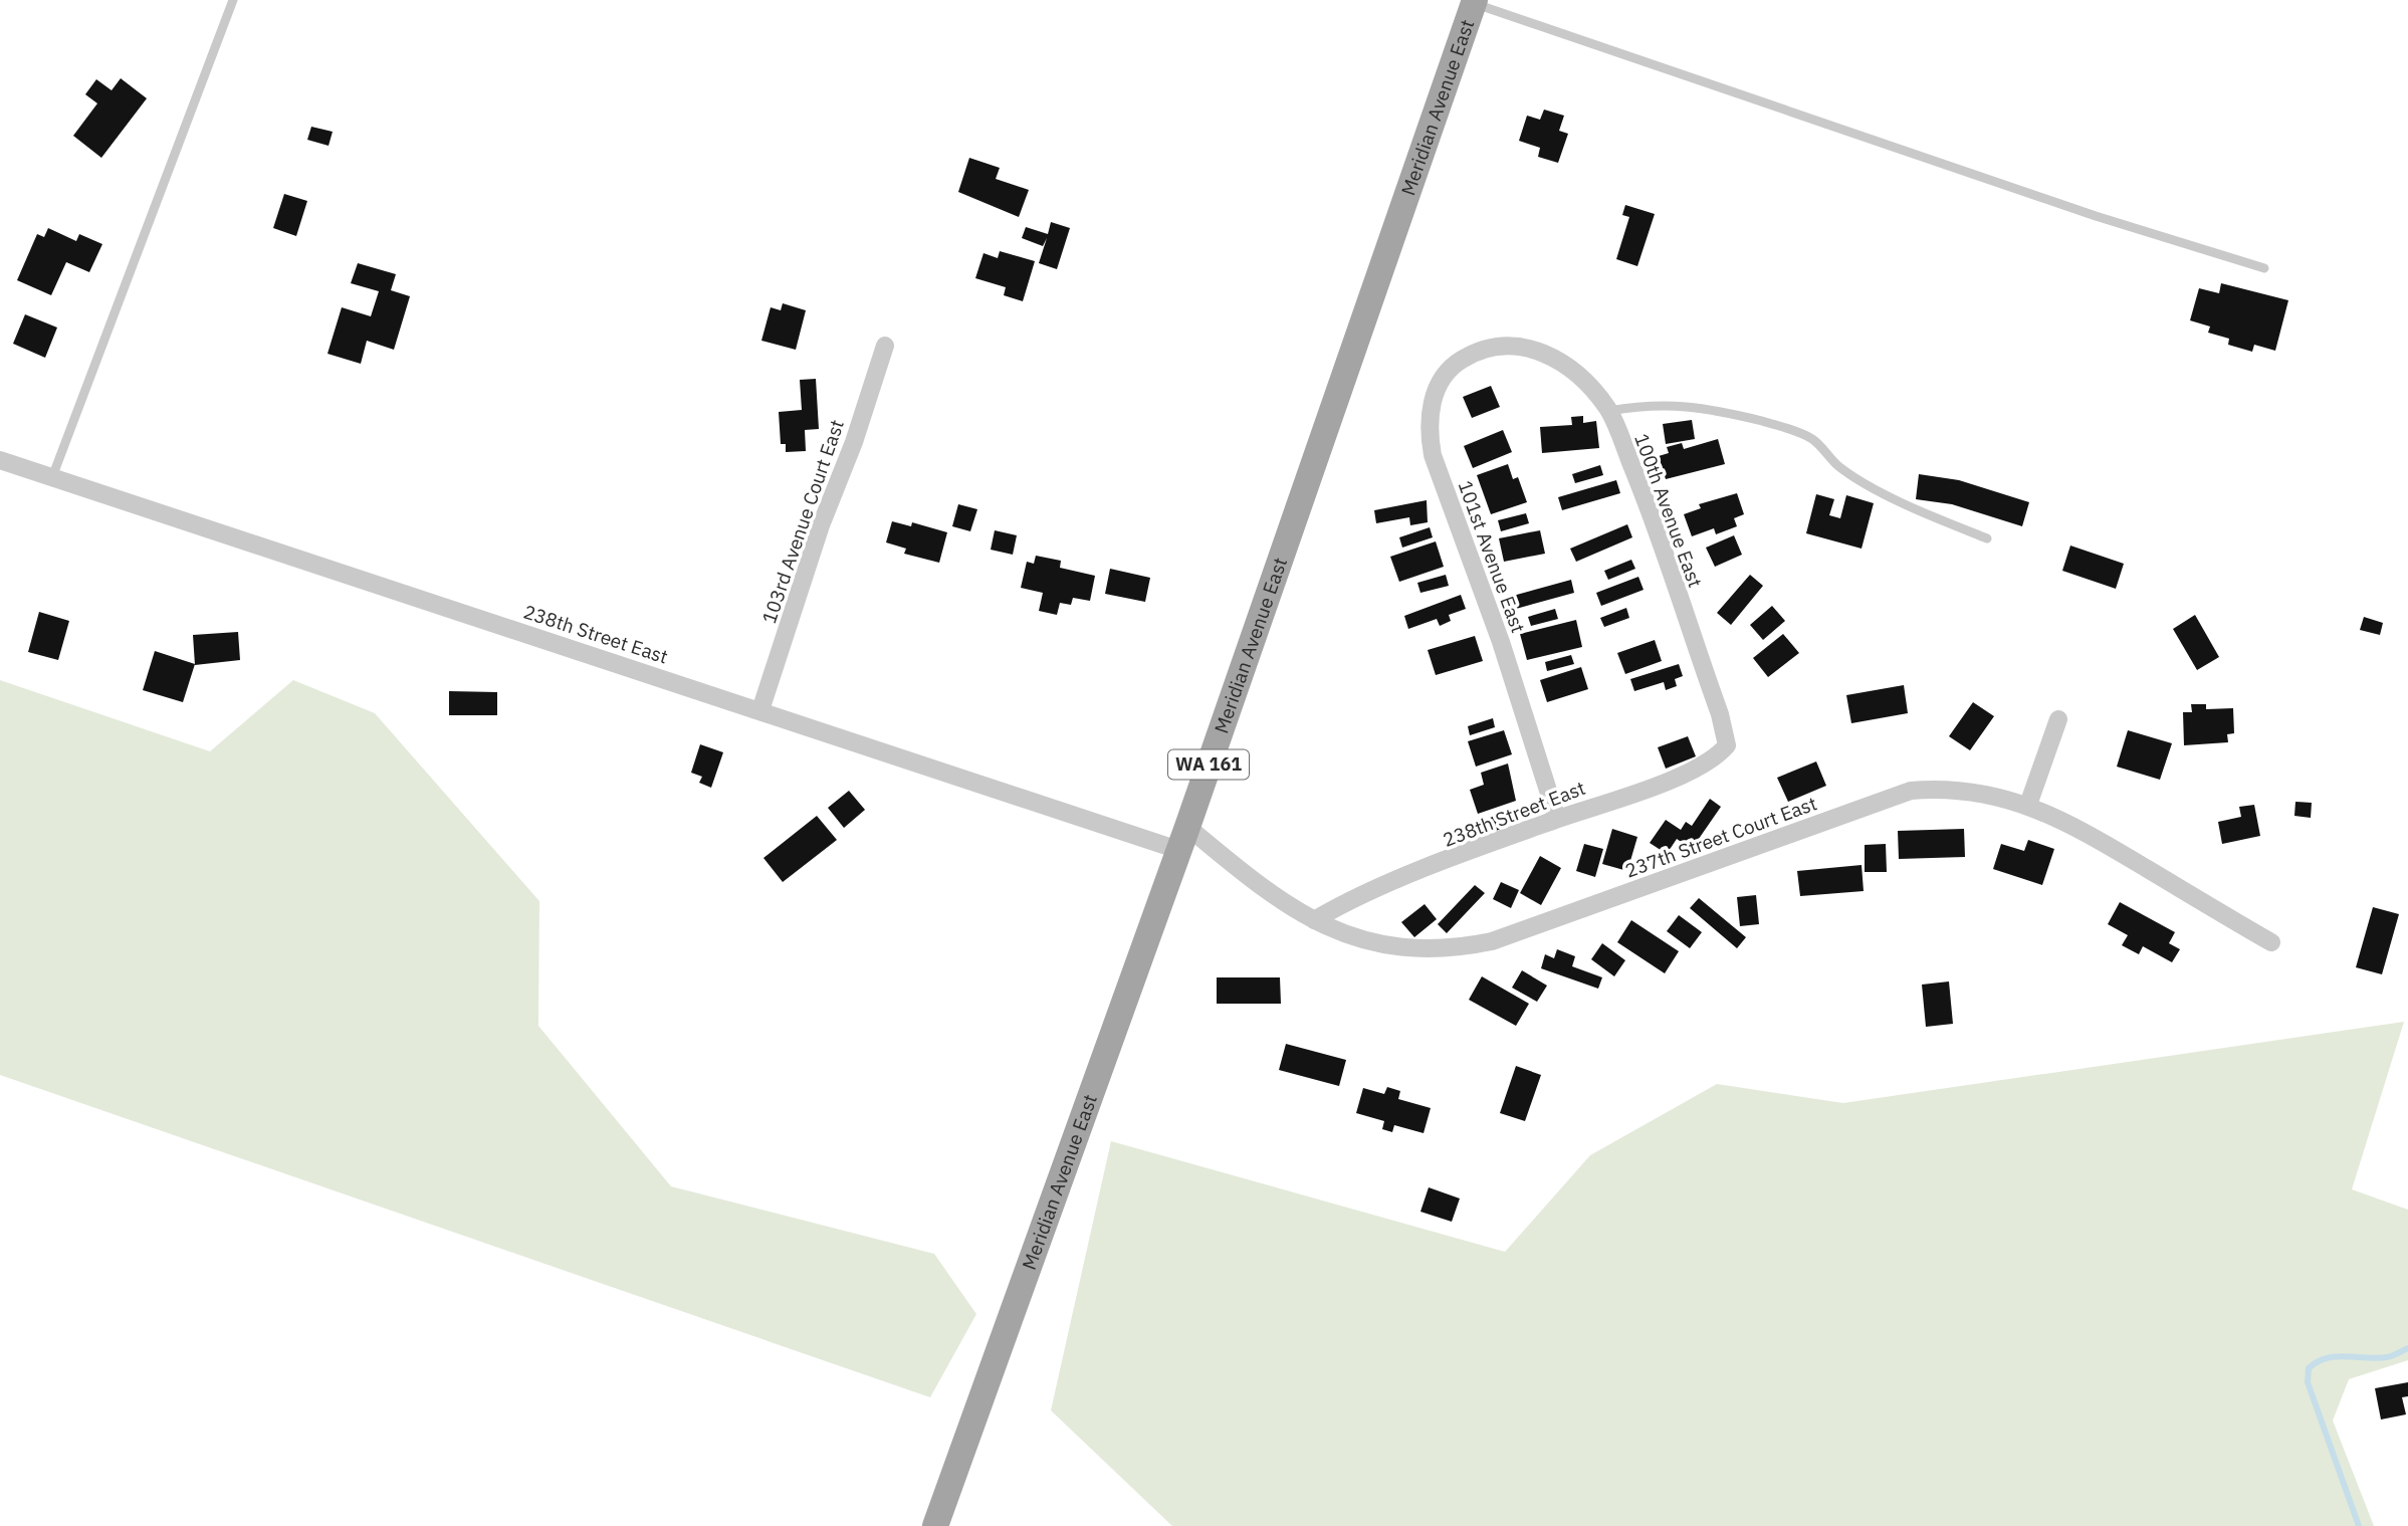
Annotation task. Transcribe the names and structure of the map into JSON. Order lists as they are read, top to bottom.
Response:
{
  "streets": {
    "main road": ["Meridian Avenue East", "WA 161"],
    "street": [
      "100th Avenue East",
      "103rd Avenue Court East",
      "101st Avenue East",
      "238th Street East",
      "237th Street Court East"
    ]
  },
  "crossings": [
    ["Meridian Avenue East", "238th Street East"],
    ["Meridian Avenue East", "237th Street Court East"],
    ["100th Avenue East", "101st Avenue East"],
    ["100th Avenue East", "238th Street East"],
    ["103rd Avenue Court East", "238th Street East"],
    ["101st Avenue East", "238th Street East"],
    ["238th Street East", "237th Street Court East"]
  ]
}
